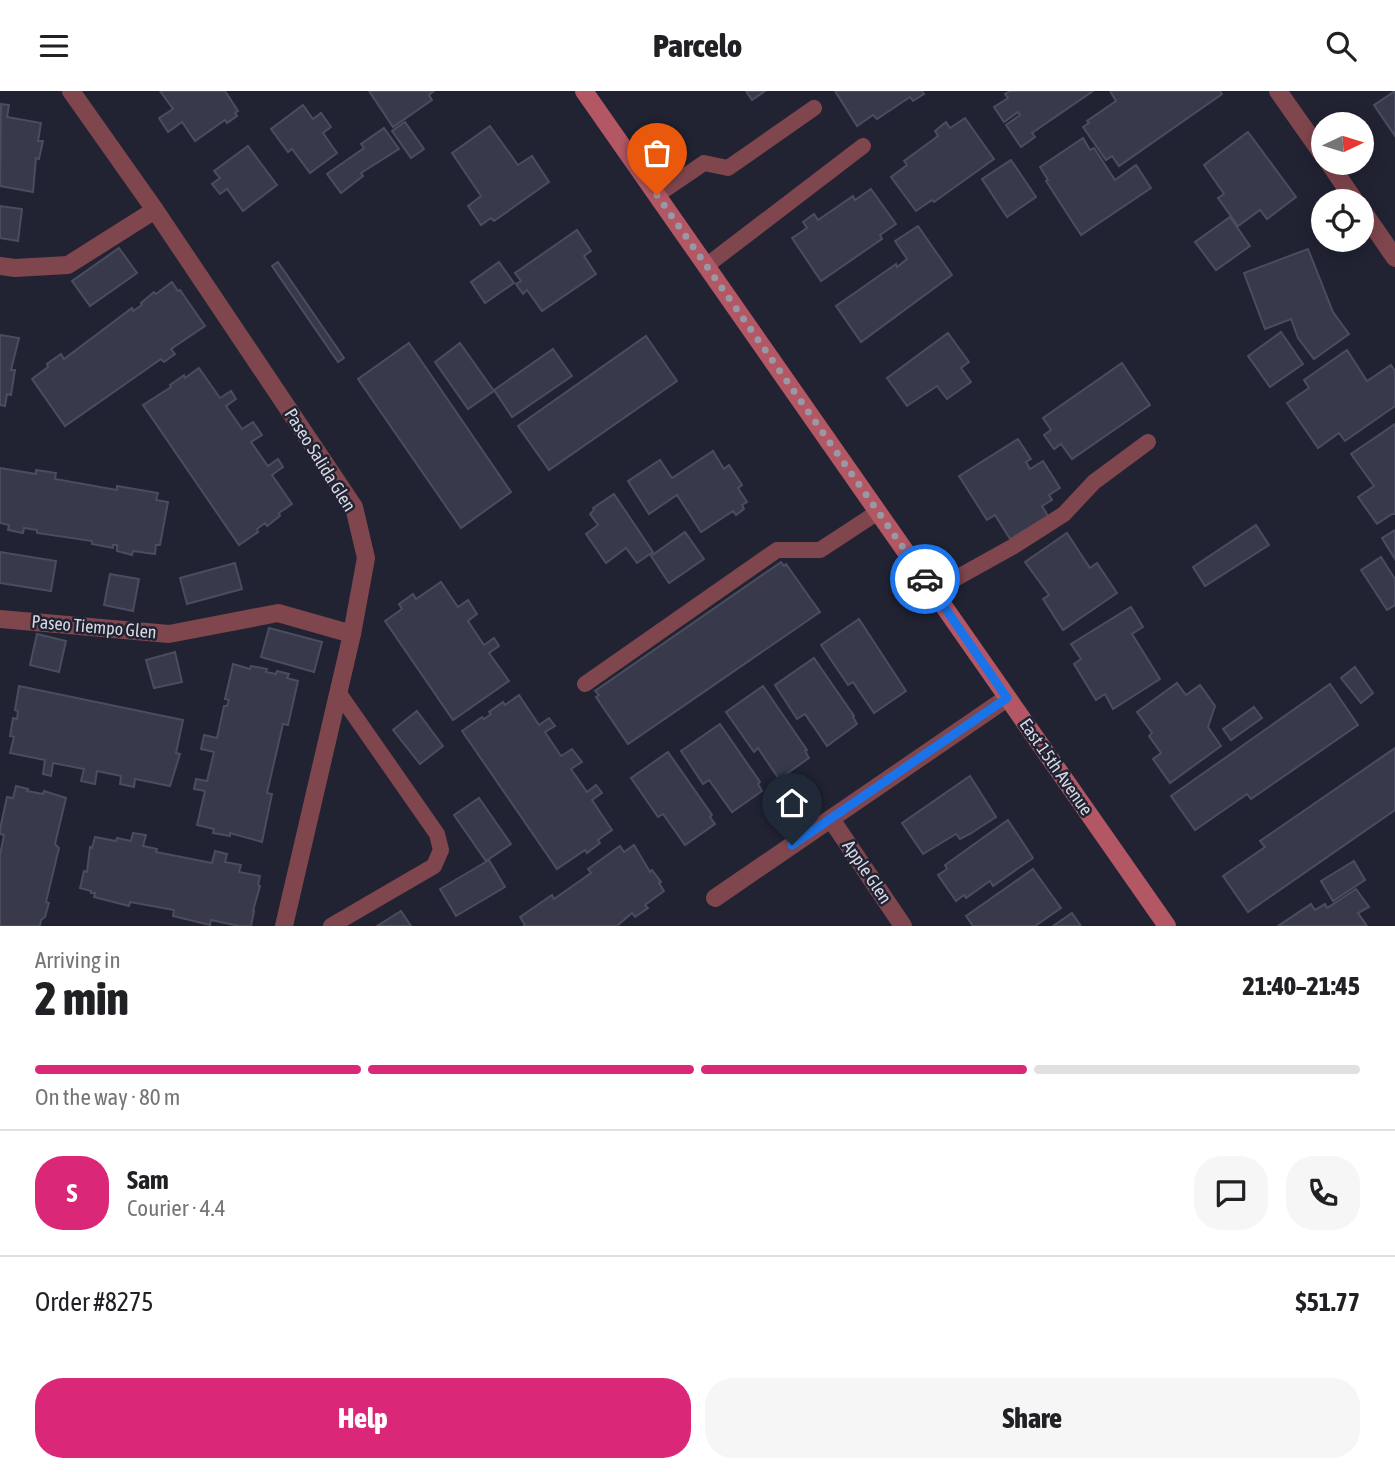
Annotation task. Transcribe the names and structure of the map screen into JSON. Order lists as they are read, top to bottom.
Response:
{
  "streets": {
    "street": [
      "Paseo Salida Glen",
      "Paseo Tiempo Glen",
      "East 15th Avenue",
      "Apple Glen"
    ]
  },
  "crossings": [
    ["Paseo Salida Glen", "Paseo Tiempo Glen"]
  ],
  "north": "right",
  "page": {
    "header": "Parcelo",
    "heading": ["2 min", "Arriving in", "21:40–21:45"],
    "panel": [
      "Sam",
      "Courier · 4.4",
      "Order #8275",
      "$51.77"
    ],
    "bar": "On the way · 80 m",
    "round": "S",
    "buttons": ["Help", "Share"]
  }
}
